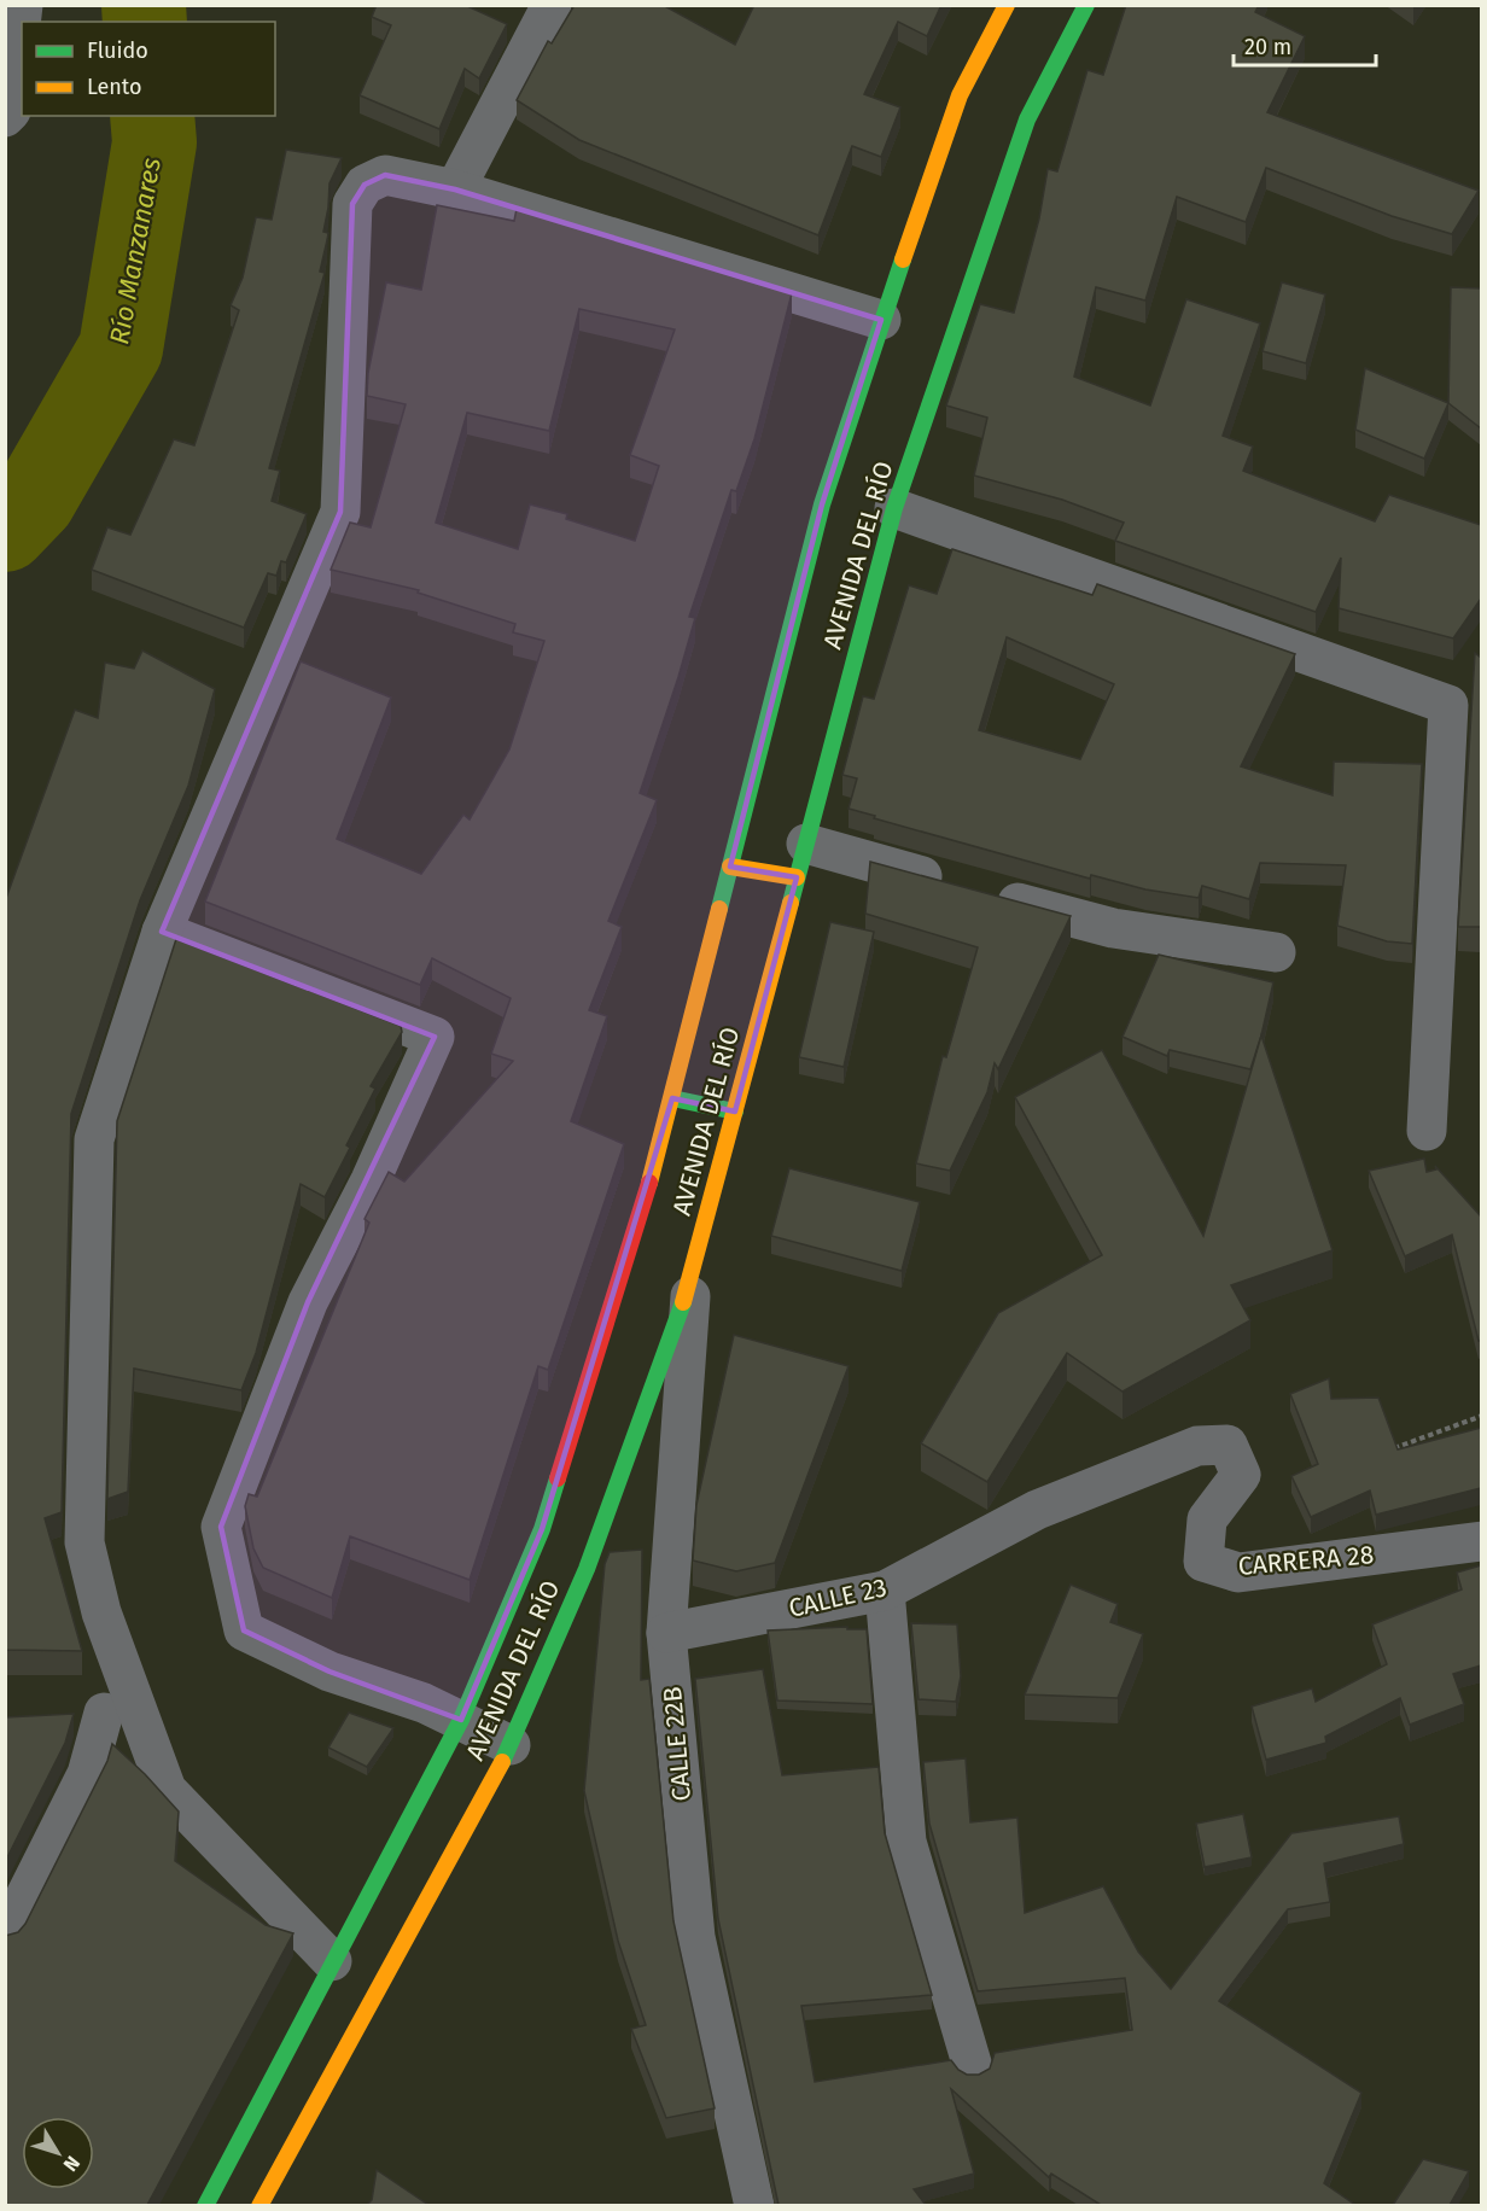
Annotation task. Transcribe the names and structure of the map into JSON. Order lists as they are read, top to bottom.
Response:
{
  "streets": {
    "main road": ["AVENIDA DEL RÍO"],
    "street": ["CARRERA 28", "CALLE 23", "CALLE 22B"]
  },
  "crossings": [
    ["AVENIDA DEL RÍO", "CALLE 22B"],
    ["CARRERA 28", "CALLE 23"],
    ["CALLE 23", "CALLE 22B"]
  ],
  "water": ["Río Manzanares"],
  "legend": ["Fluido", "Lento"],
  "scale_bar": "20 m",
  "north": "bottom right"
}
